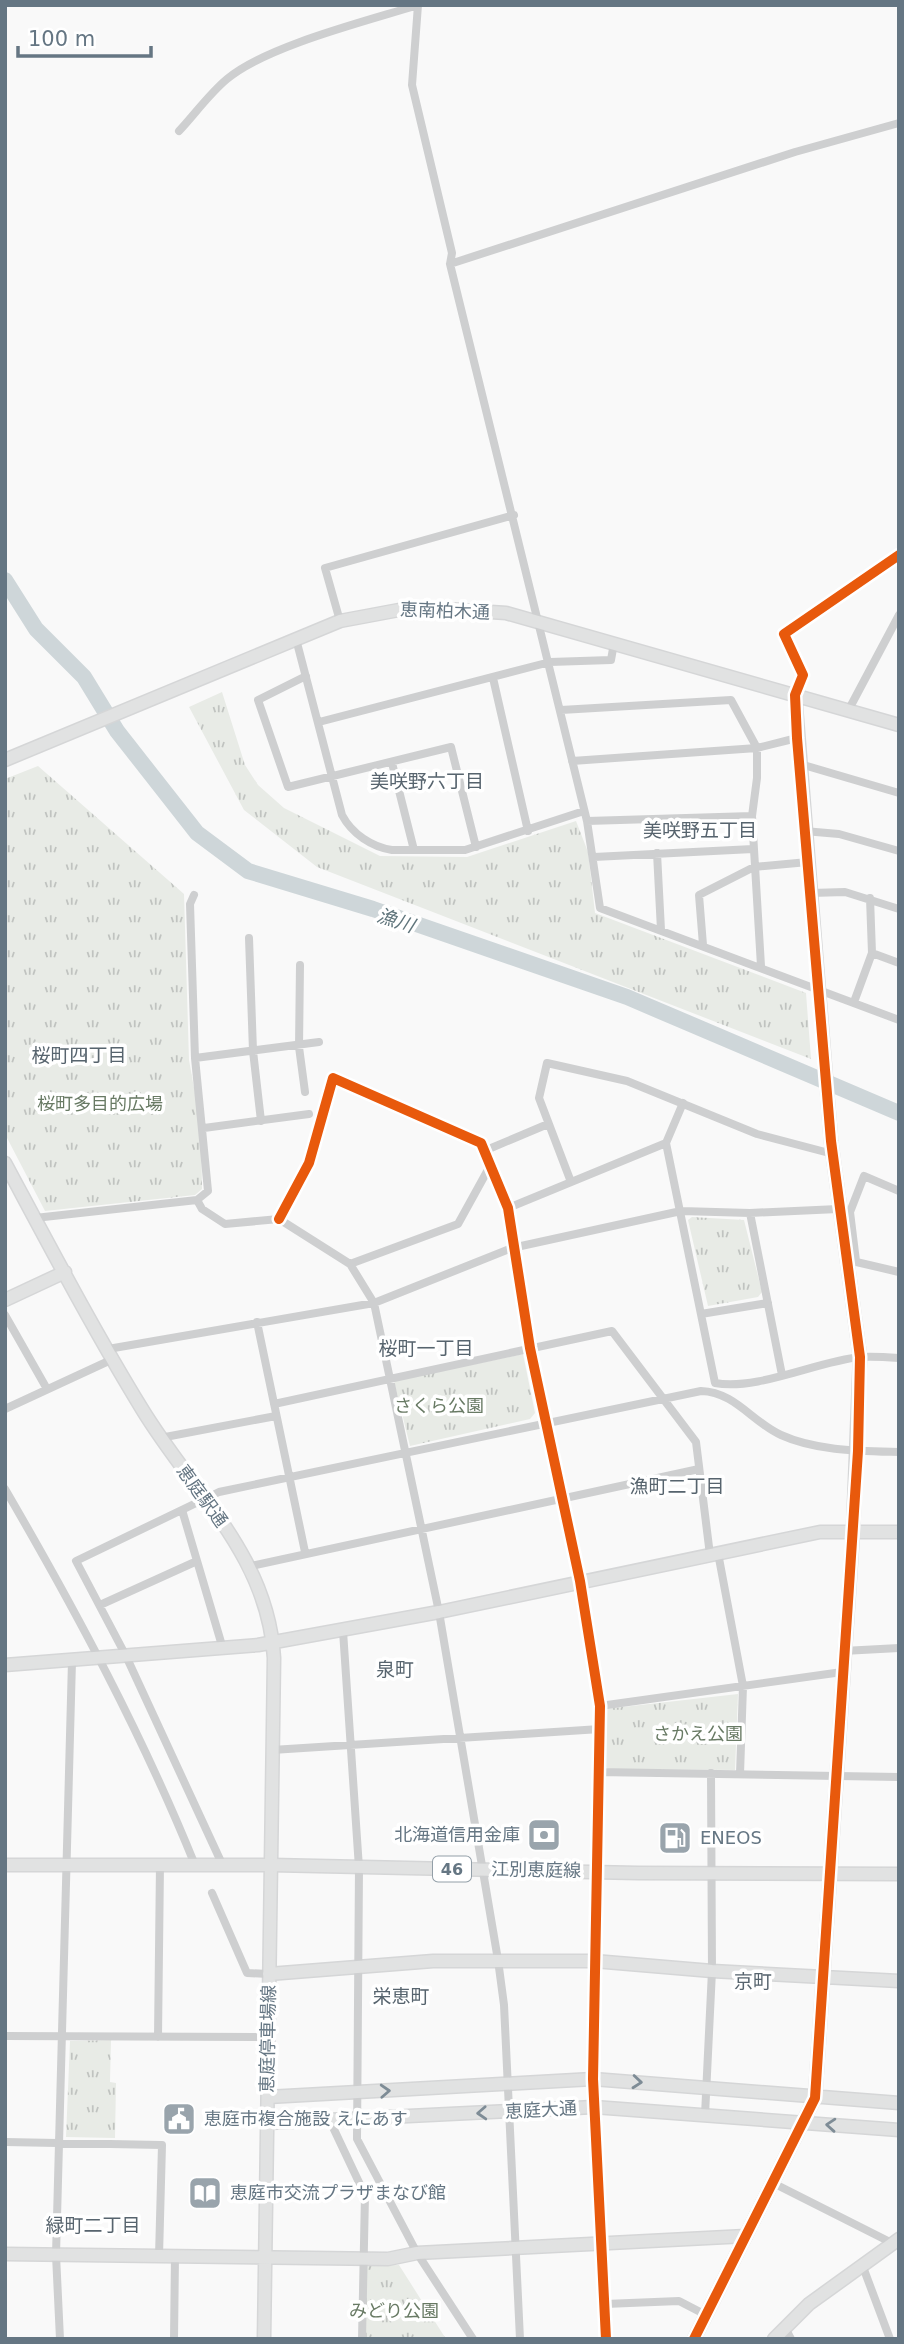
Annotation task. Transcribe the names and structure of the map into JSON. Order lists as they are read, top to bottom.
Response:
{
  "streets": {
    "street": [
      "恵南柏木通",
      "恵庭駅通",
      "46",
      "江別恵庭線",
      "恵庭停車場線",
      "恵庭大通"
    ]
  },
  "crossings": [
    ["恵庭駅通", "江別恵庭線"],
    ["恵庭駅通", "恵庭停車場線"],
    ["江別恵庭線", "恵庭停車場線"],
    ["恵庭停車場線", "恵庭大通"]
  ],
  "districts": [
    "美咲野六丁目",
    "美咲野五丁目",
    "桜町四丁目",
    "桜町一丁目",
    "漁町二丁目",
    "泉町",
    "京町",
    "栄恵町",
    "緑町二丁目"
  ],
  "water": ["漁川"],
  "parks": [
    "桜町多目的広場",
    "さくら公園",
    "さかえ公園",
    "みどり公園"
  ],
  "places": {
    "bank": ["北海道信用金庫"],
    "fuel station": ["ENEOS"],
    "public building": ["恵庭市複合施設 えにあす"],
    "library": ["恵庭市交流プラザまなび館"]
  },
  "scale_bar": "100 m"
}
